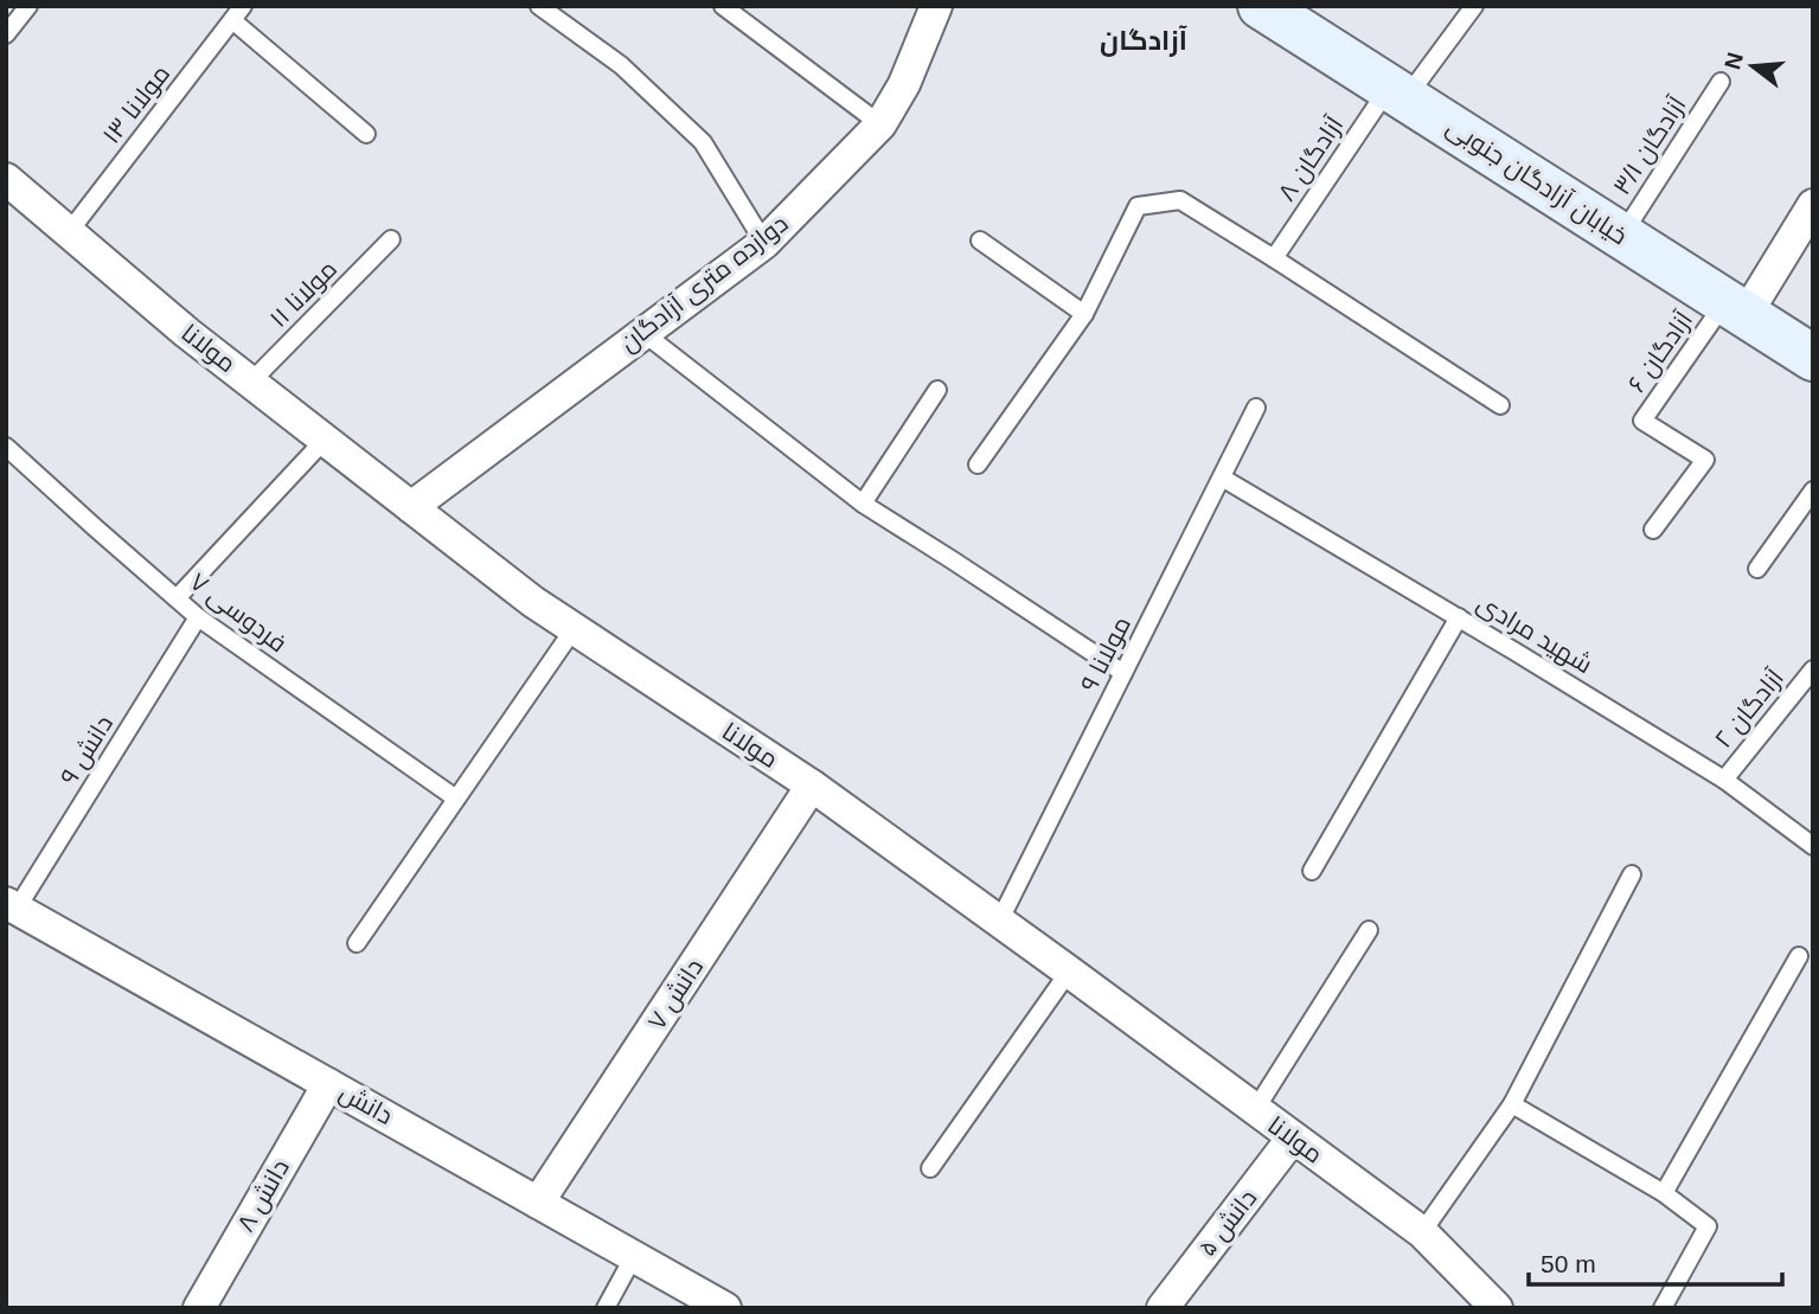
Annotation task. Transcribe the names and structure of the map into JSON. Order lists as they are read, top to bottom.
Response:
{
  "streets": {
    "main road": ["خیابان آزادگان جنوبی"],
    "street": [
      "دوازده متری آزادگان",
      "مولانا",
      "دانش ۷",
      "دانش",
      "دانش ۸",
      "دانش ۵"
    ],
    "lane": [
      "مولانا ۱۳",
      "آزادگان ۳/۱",
      "آزادگان ۸",
      "مولانا ۱۱",
      "آزادگان ۶",
      "فردوسی ۷",
      "شهید مرادی",
      "مولانا ۹",
      "آزادگان ۲",
      "دانش ۹"
    ]
  },
  "crossings": [
    ["مولانا ۱۳", "مولانا"],
    ["آزادگان ۳/۱", "خیابان آزادگان جنوبی"],
    ["آزادگان ۸", "خیابان آزادگان جنوبی"],
    ["خیابان آزادگان جنوبی", "آزادگان ۶"],
    ["دوازده متری آزادگان", "مولانا"],
    ["مولانا ۱۱", "مولانا"],
    ["مولانا", "مولانا ۹"],
    ["مولانا", "دانش ۷"],
    ["مولانا", "دانش ۵"],
    ["فردوسی ۷", "دانش ۹"],
    ["شهید مرادی", "مولانا ۹"],
    ["شهید مرادی", "آزادگان ۲"],
    ["دانش ۹", "دانش"],
    ["دانش ۷", "دانش"],
    ["دانش", "دانش ۸"]
  ],
  "districts": ["آزادگان"],
  "scale_bar": "50 m",
  "north": "left"
}
